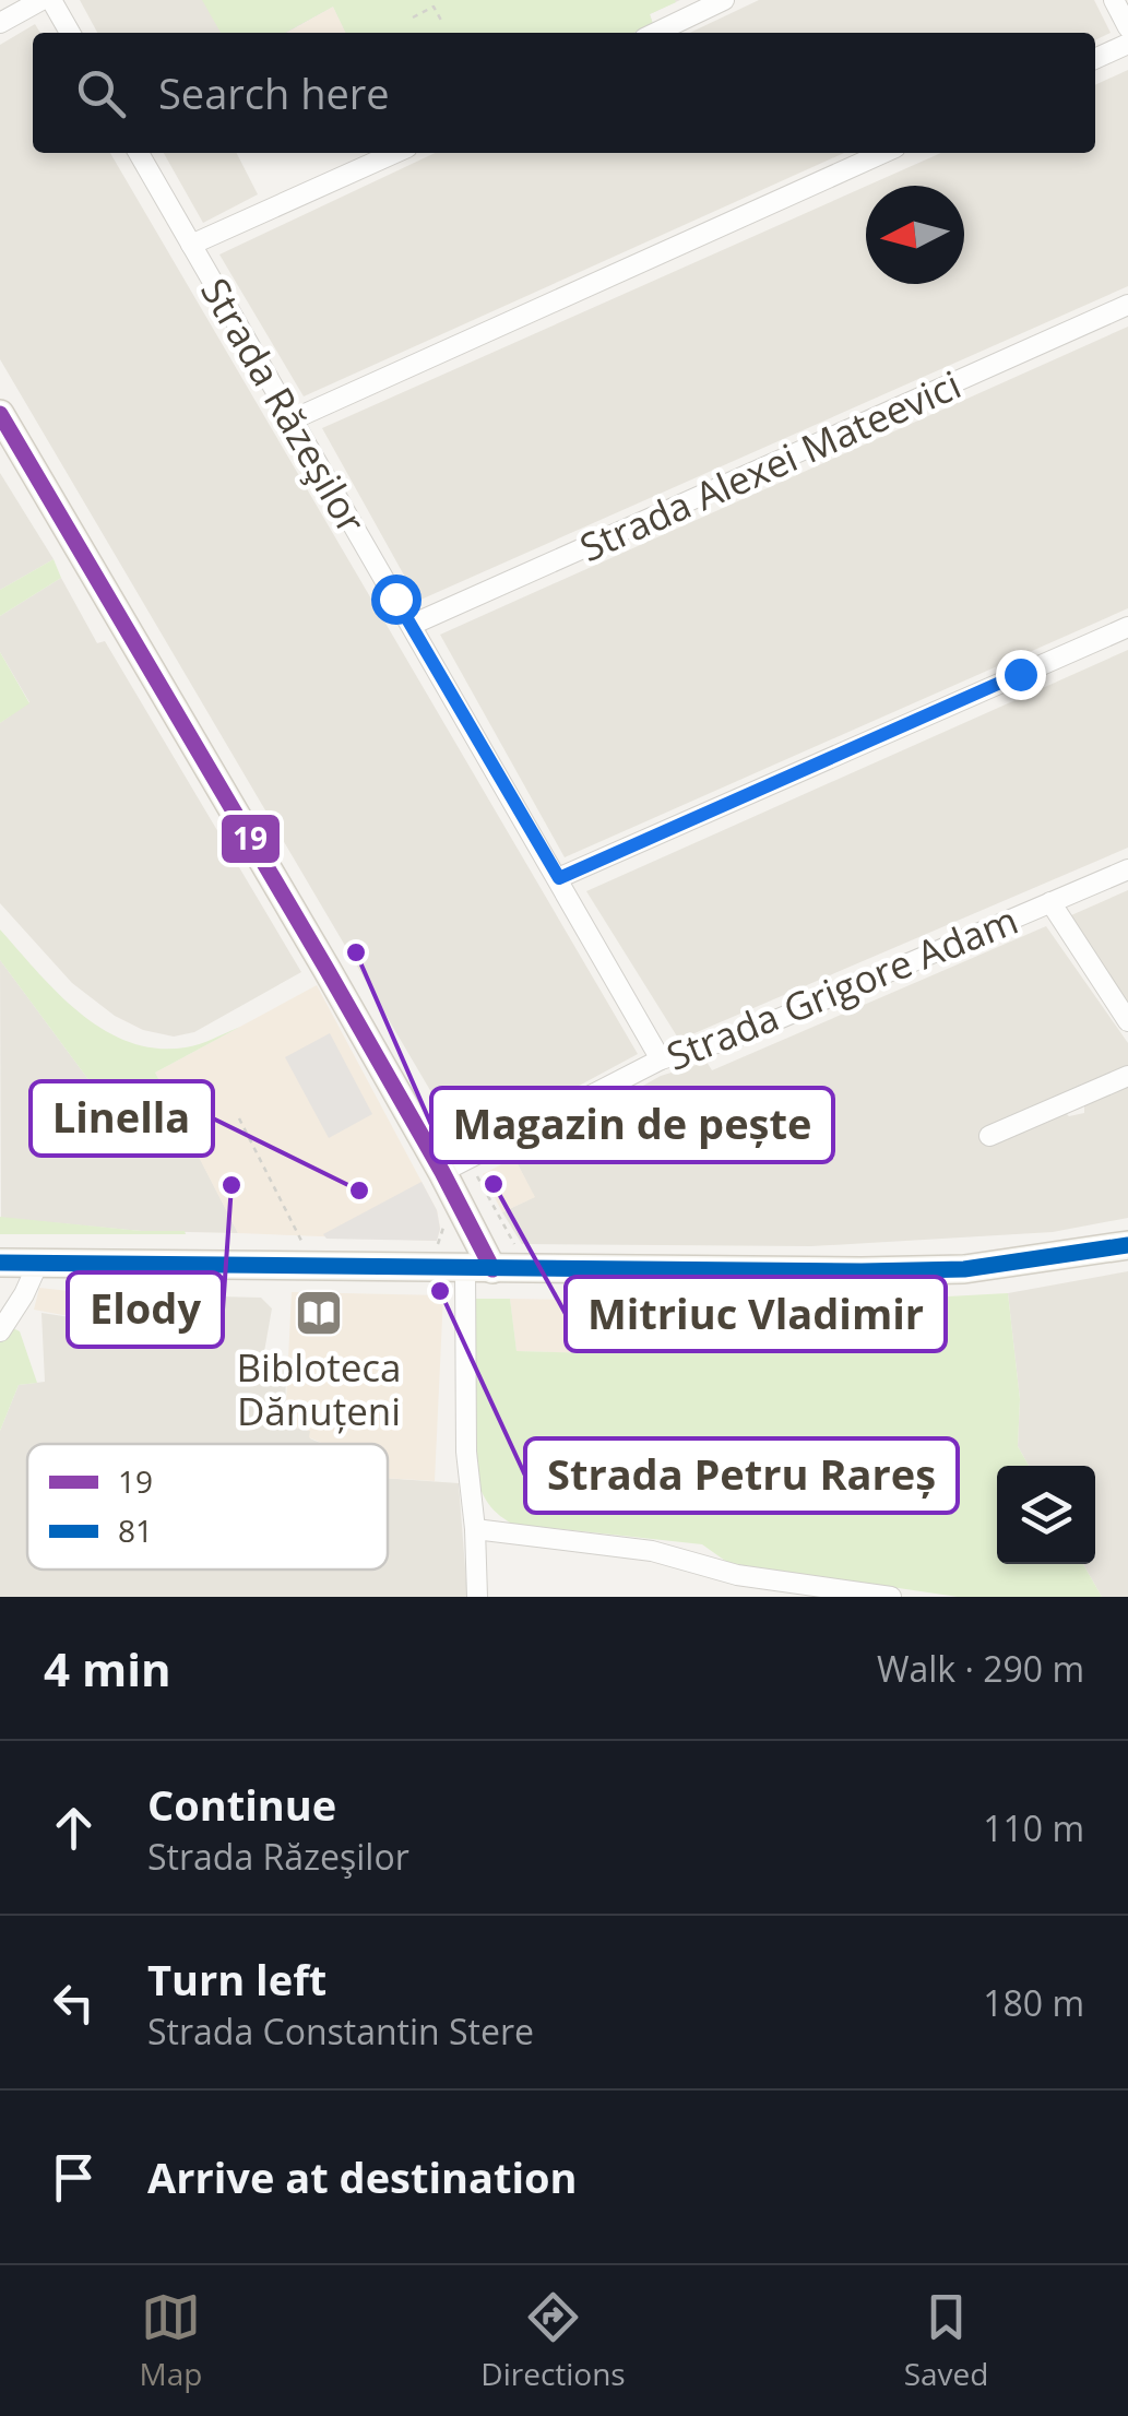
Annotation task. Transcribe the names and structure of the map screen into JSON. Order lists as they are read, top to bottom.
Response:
{
  "streets": {
    "street": ["Strada Răzeşilor", "Strada Alexei Mateevici", "Strada Grigore Adam"]
  },
  "crossings": [
    ["Strada Răzeşilor", "Strada Alexei Mateevici"],
    ["Strada Răzeşilor", "Strada Grigore Adam"]
  ],
  "places": {
    "other": [
      "Magazin de pește",
      "Mitriuc Vladimir",
      "Elody",
      "Linella",
      "Strada Petru Rareș"
    ],
    "library": ["Bibloteca Dănuțeni"]
  },
  "lines": ["transit line 19", "transit line 81"],
  "legend": ["19", "81"],
  "north": "left",
  "page": {
    "search": "Search here",
    "heading": ["4 min", "Walk · 290 m"],
    "list": [
      ["Continue", "Strada Răzeşilor", "110 m"],
      ["Turn left", "Strada Constantin Stere", "180 m"],
      "Arrive at destination"
    ],
    "nav": ["Map", "Directions", "Saved"]
  }
}
